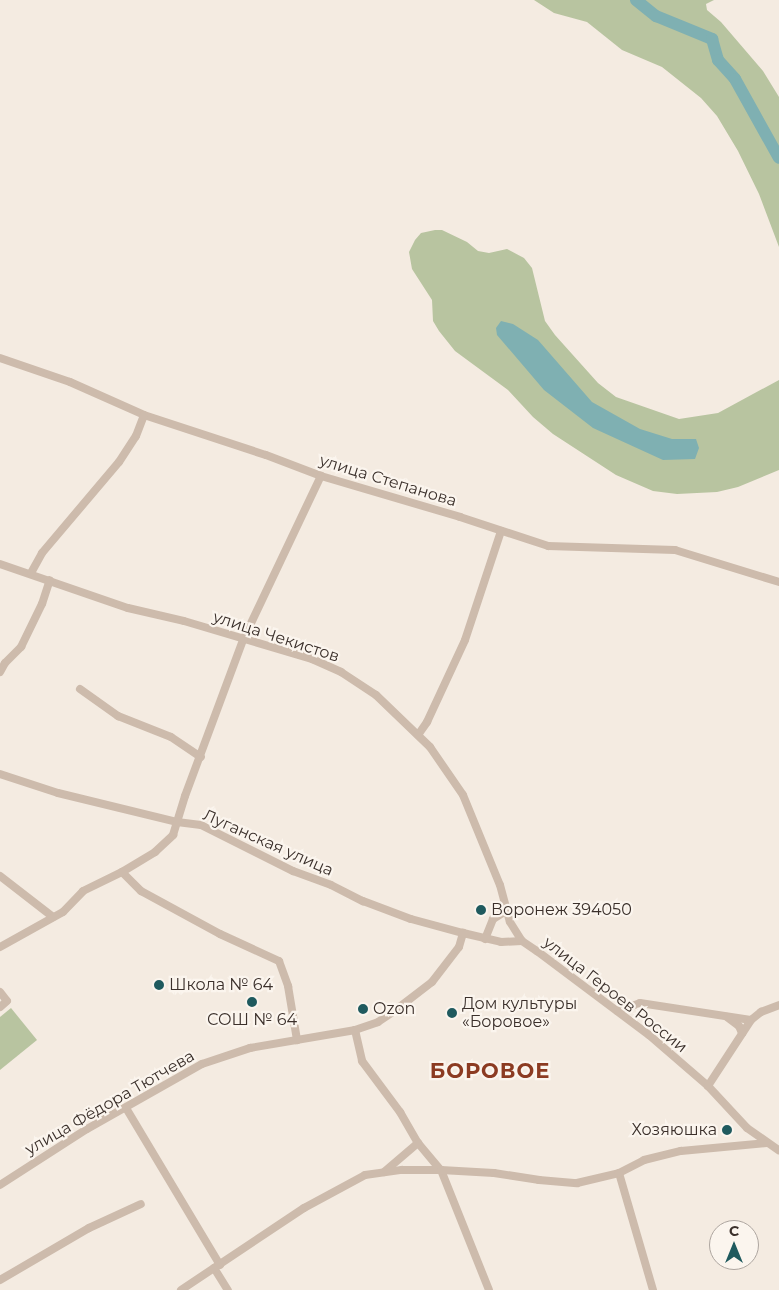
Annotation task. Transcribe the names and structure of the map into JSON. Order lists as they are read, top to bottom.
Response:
{
  "streets": {
    "street": [
      "улица Степанова",
      "улица Чекистов",
      "Луганская улица",
      "улица Героев России",
      "улица Фёдора Тютчева"
    ]
  },
  "crossings": [
    ["улица Чекистов", "улица Героев России"],
    ["Луганская улица", "улица Героев России"]
  ],
  "districts": ["БОРОВОЕ"],
  "places": [
    "Воронеж 394050",
    "Школа № 64",
    "СОШ № 64",
    "Ozon",
    "Дом культуры «Боровое»",
    "Хозяюшка"
  ],
  "north": "top"
}
